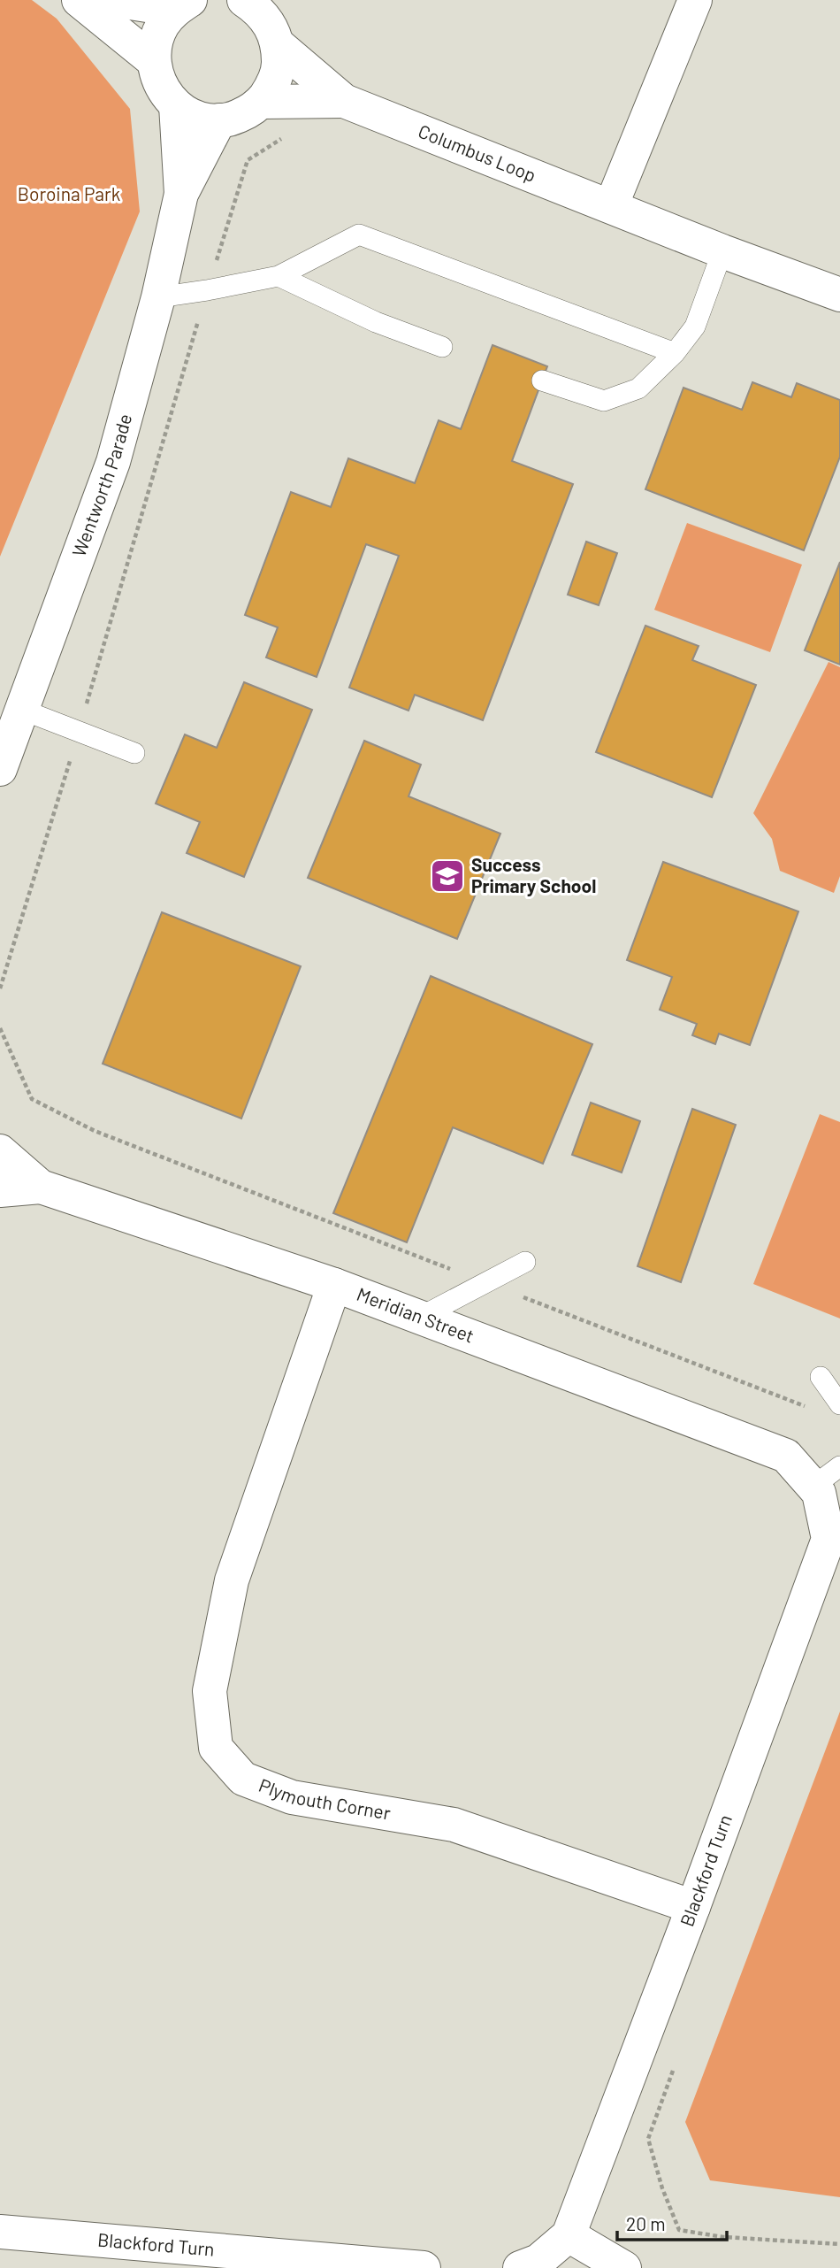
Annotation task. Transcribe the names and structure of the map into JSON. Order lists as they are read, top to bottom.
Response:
{
  "streets": {
    "street": [
      "Columbus Loop",
      "Wentworth Parade",
      "Meridian Street",
      "Plymouth Corner",
      "Blackford Turn"
    ]
  },
  "crossings": [
    ["Meridian Street", "Plymouth Corner"],
    ["Meridian Street", "Blackford Turn"],
    ["Plymouth Corner", "Blackford Turn"]
  ],
  "parks": ["Boroina Park"],
  "places": {
    "school or university": ["Success Primary School"]
  },
  "scale_bar": "20 m"
}
